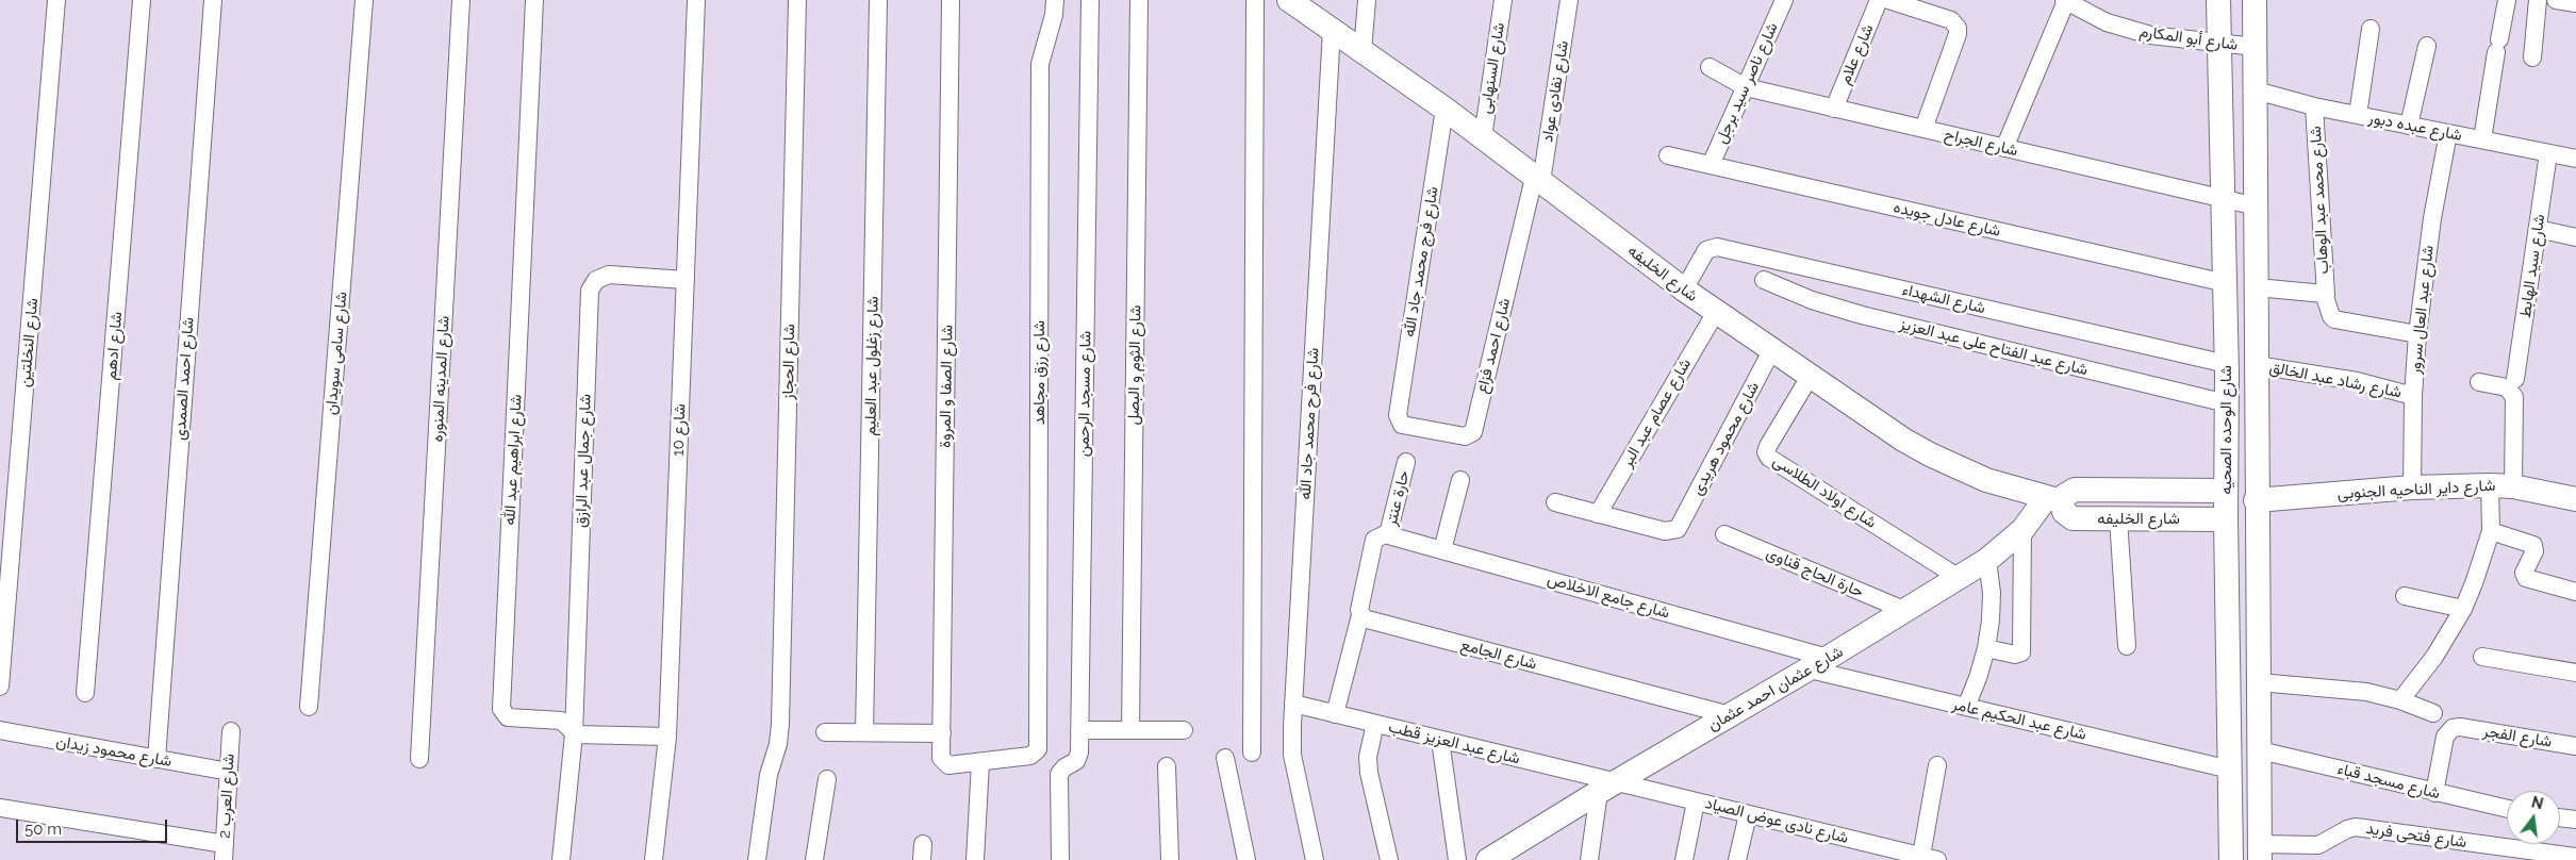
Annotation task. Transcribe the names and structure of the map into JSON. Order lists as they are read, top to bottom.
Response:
{
  "streets": {
    "main road": [
      "شارع الخليفه",
      "شارع الوحده الصحيه",
      "شارع داير الناحيه الجنوبى",
      "شارع عثمان احمد عثمان"
    ],
    "street": [
      "شارع أبو المكارم",
      "شارع علام",
      "شارع السنهابى",
      "شارع ناصر سيد برجل",
      "شارع نفادى عواد",
      "شارع عبده دبور",
      "شارع الجراح",
      "شارع محمد عبد الوهاب",
      "شارع عادل جويده",
      "شارع فرج محمد جاد الله",
      "شارع سيد الهابط",
      "شارع الشهداء",
      "شارع عبد العال سرور",
      "شارع النخلتين",
      "شارع ادهم",
      "شارع احمد فزاع",
      "شارع عبد الفتاح على عبد العزيز",
      "شارع سامى سويدان",
      "شارع الحجاز",
      "شارع الثوم و البصل",
      "شارع زغلول عبد العليم",
      "شارع رزق مجاهد",
      "شارع احمد الصمدى",
      "شارع المدينه المنوره",
      "شارع رشاد عبد الخالق",
      "شارع الصفا و المروة",
      "شارع مسجد الرحمن",
      "شارع عصام عبد البر",
      "شارع فرح محمد جاد الله",
      "شارع 10",
      "شارع محمود هريدى",
      "شارع ابراهيم عبد الله",
      "شارع جمال عبد الرازق",
      "شارع اولاد الطلاسى",
      "حارة عنتر",
      "حارة الحاج قناوى",
      "شارع جامع الاخلاص",
      "شارع الجامع",
      "شارع عبد الحكيم عامر",
      "شارع الفجر",
      "شارع عبد العزيز قطب",
      "شارع محمود زيدان",
      "شارع مسجد قباء",
      "شارع العرب 2",
      "شارع نادى عوض الصياد",
      "شارع فتحى فريد"
    ]
  },
  "crossings": [
    ["شارع أبو المكارم", "شارع الوحده الصحيه"],
    ["شارع علام", "شارع الجراح"],
    ["شارع السنهابى", "شارع الخليفه"],
    ["شارع ناصر سيد برجل", "شارع الجراح"],
    ["شارع ناصر سيد برجل", "شارع عادل جويده"],
    ["شارع نفادى عواد", "شارع الخليفه"],
    ["شارع نفادى عواد", "شارع احمد فزاع"],
    ["شارع عبده دبور", "شارع محمد عبد الوهاب"],
    ["شارع عبده دبور", "شارع سيد الهابط"],
    ["شارع عبده دبور", "شارع عبد العال سرور"],
    ["شارع عبده دبور", "شارع الوحده الصحيه"],
    ["شارع الجراح", "شارع الوحده الصحيه"],
    ["شارع محمد عبد الوهاب", "شارع عبد العال سرور"],
    ["شارع عادل جويده", "شارع الوحده الصحيه"],
    ["شارع فرج محمد جاد الله", "شارع الخليفه"],
    ["شارع فرج محمد جاد الله", "شارع احمد فزاع"],
    ["شارع الخليفه", "شارع الشهداء"],
    ["شارع الخليفه", "شارع احمد فزاع"],
    ["شارع الخليفه", "شارع عصام عبد البر"],
    ["شارع الخليفه", "شارع فرح محمد جاد الله"],
    ["شارع الخليفه", "شارع الوحده الصحيه"],
    ["شارع الخليفه", "شارع محمود هريدى"],
    ["شارع الخليفه", "شارع اولاد الطلاسى"],
    ["شارع الخليفه", "شارع عثمان احمد عثمان"],
    ["شارع الشهداء", "شارع الوحده الصحيه"],
    ["شارع عبد العال سرور", "شارع رشاد عبد الخالق"],
    ["شارع عبد العال سرور", "شارع داير الناحيه الجنوبى"],
    ["شارع عبد الفتاح على عبد العزيز", "شارع الوحده الصحيه"],
    ["شارع رزق مجاهد", "شارع الصفا و المروة"],
    ["شارع احمد الصمدى", "شارع محمود زيدان"],
    ["شارع رشاد عبد الخالق", "شارع الوحده الصحيه"],
    ["شارع عصام عبد البر", "شارع محمود هريدى"],
    ["شارع فرح محمد جاد الله", "شارع عبد العزيز قطب"],
    ["شارع 10", "شارع جمال عبد الرازق"],
    ["شارع الوحده الصحيه", "شارع داير الناحيه الجنوبى"],
    ["شارع الوحده الصحيه", "شارع عبد الحكيم عامر"],
    ["شارع الوحده الصحيه", "شارع مسجد قباء"],
    ["شارع الوحده الصحيه", "شارع فتحى فريد"],
    ["شارع ابراهيم عبد الله", "شارع جمال عبد الرازق"],
    ["شارع اولاد الطلاسى", "شارع عثمان احمد عثمان"],
    ["حارة عنتر", "شارع جامع الاخلاص"],
    ["حارة الحاج قناوى", "شارع عثمان احمد عثمان"],
    ["شارع جامع الاخلاص", "شارع عثمان احمد عثمان"],
    ["شارع جامع الاخلاص", "شارع عبد الحكيم عامر"],
    ["شارع الجامع", "شارع عثمان احمد عثمان"],
    ["شارع عثمان احمد عثمان", "شارع عبد الحكيم عامر"],
    ["شارع عثمان احمد عثمان", "شارع عبد العزيز قطب"],
    ["شارع عثمان احمد عثمان", "شارع نادى عوض الصياد"],
    ["شارع الفجر", "شارع مسجد قباء"],
    ["شارع عبد العزيز قطب", "شارع نادى عوض الصياد"],
    ["شارع محمود زيدان", "شارع العرب 2"]
  ],
  "scale_bar": "50 m",
  "north": "top"
}
